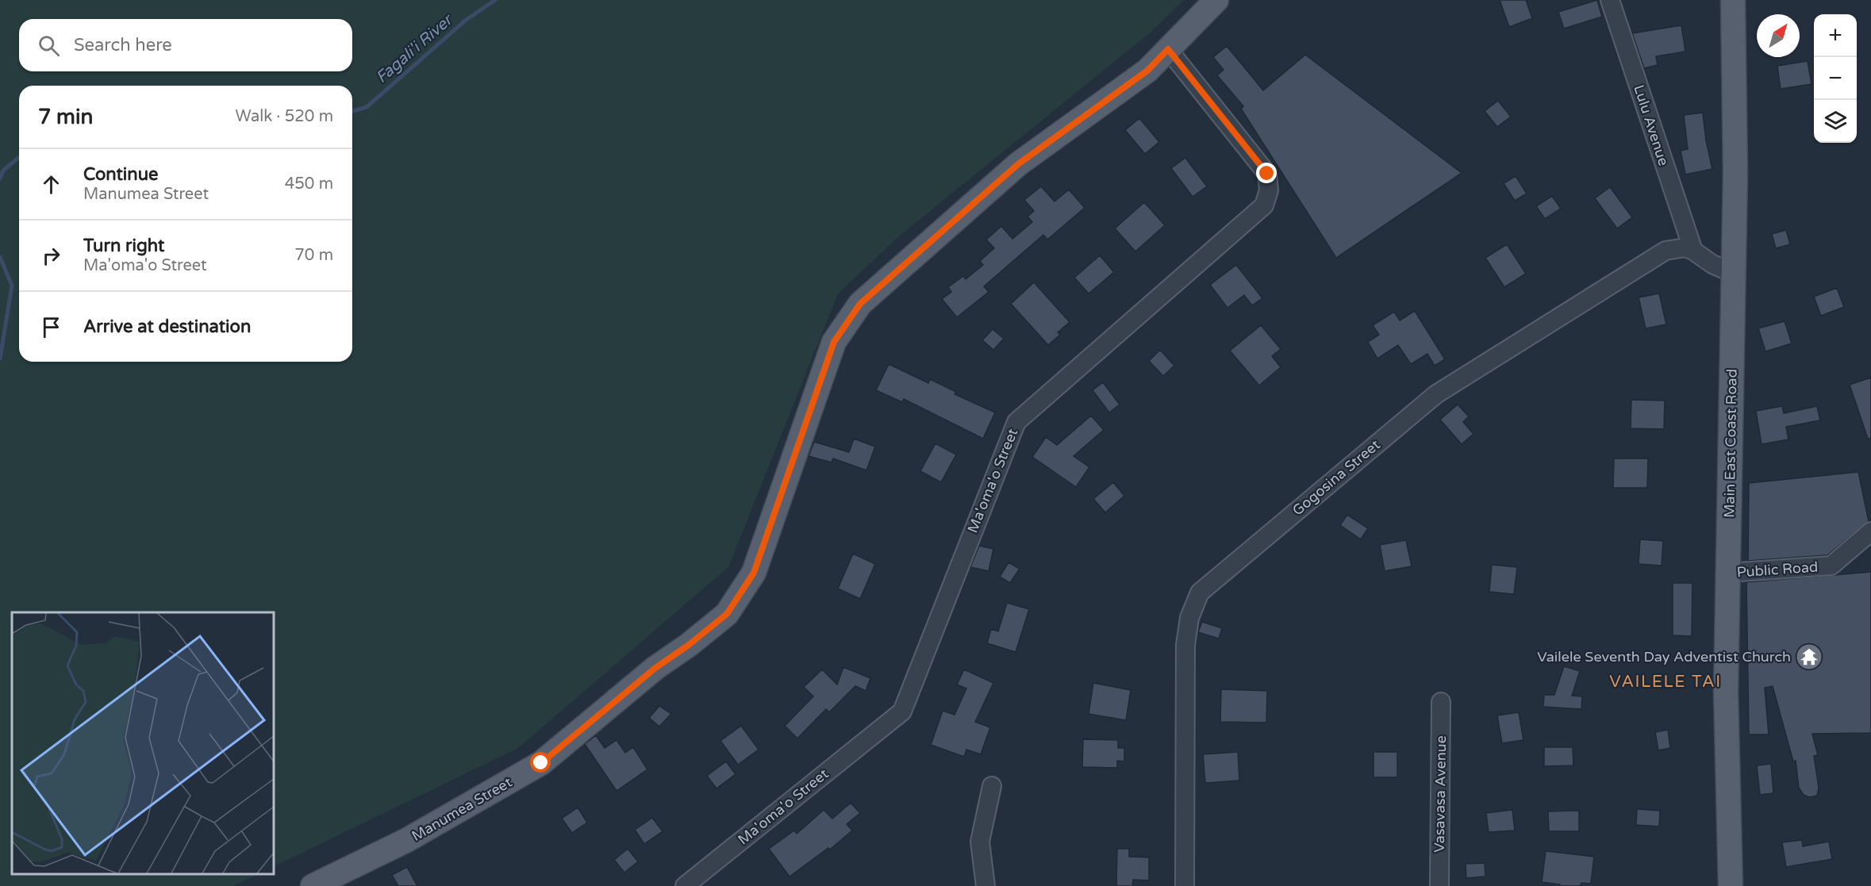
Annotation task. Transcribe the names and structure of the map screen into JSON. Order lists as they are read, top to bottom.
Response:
{
  "streets": {
    "main road": ["Main East Coast Road", "Manumea Street"],
    "street": [
      "Lulu Avenue",
      "Gogosina Street",
      "Ma'oma'o Street",
      "Public Road",
      "Vasavasa Avenue"
    ]
  },
  "crossings": [
    ["Lulu Avenue", "Gogosina Street"],
    ["Main East Coast Road", "Public Road"],
    ["Ma'oma'o Street", "Manumea Street"]
  ],
  "districts": ["VAILELE TAI"],
  "water": ["Fagali'i River"],
  "places": {
    "temple": ["Vailele Seventh Day Adventist Church"]
  },
  "north": "top right",
  "page": {
    "map_buttons": ["+", "−"],
    "search": "Search here",
    "heading": ["7 min", "Walk · 520 m"],
    "list": [
      ["Continue", "Manumea Street", "450 m"],
      ["Turn right", "Ma'oma'o Street", "70 m"],
      "Arrive at destination"
    ]
  }
}
